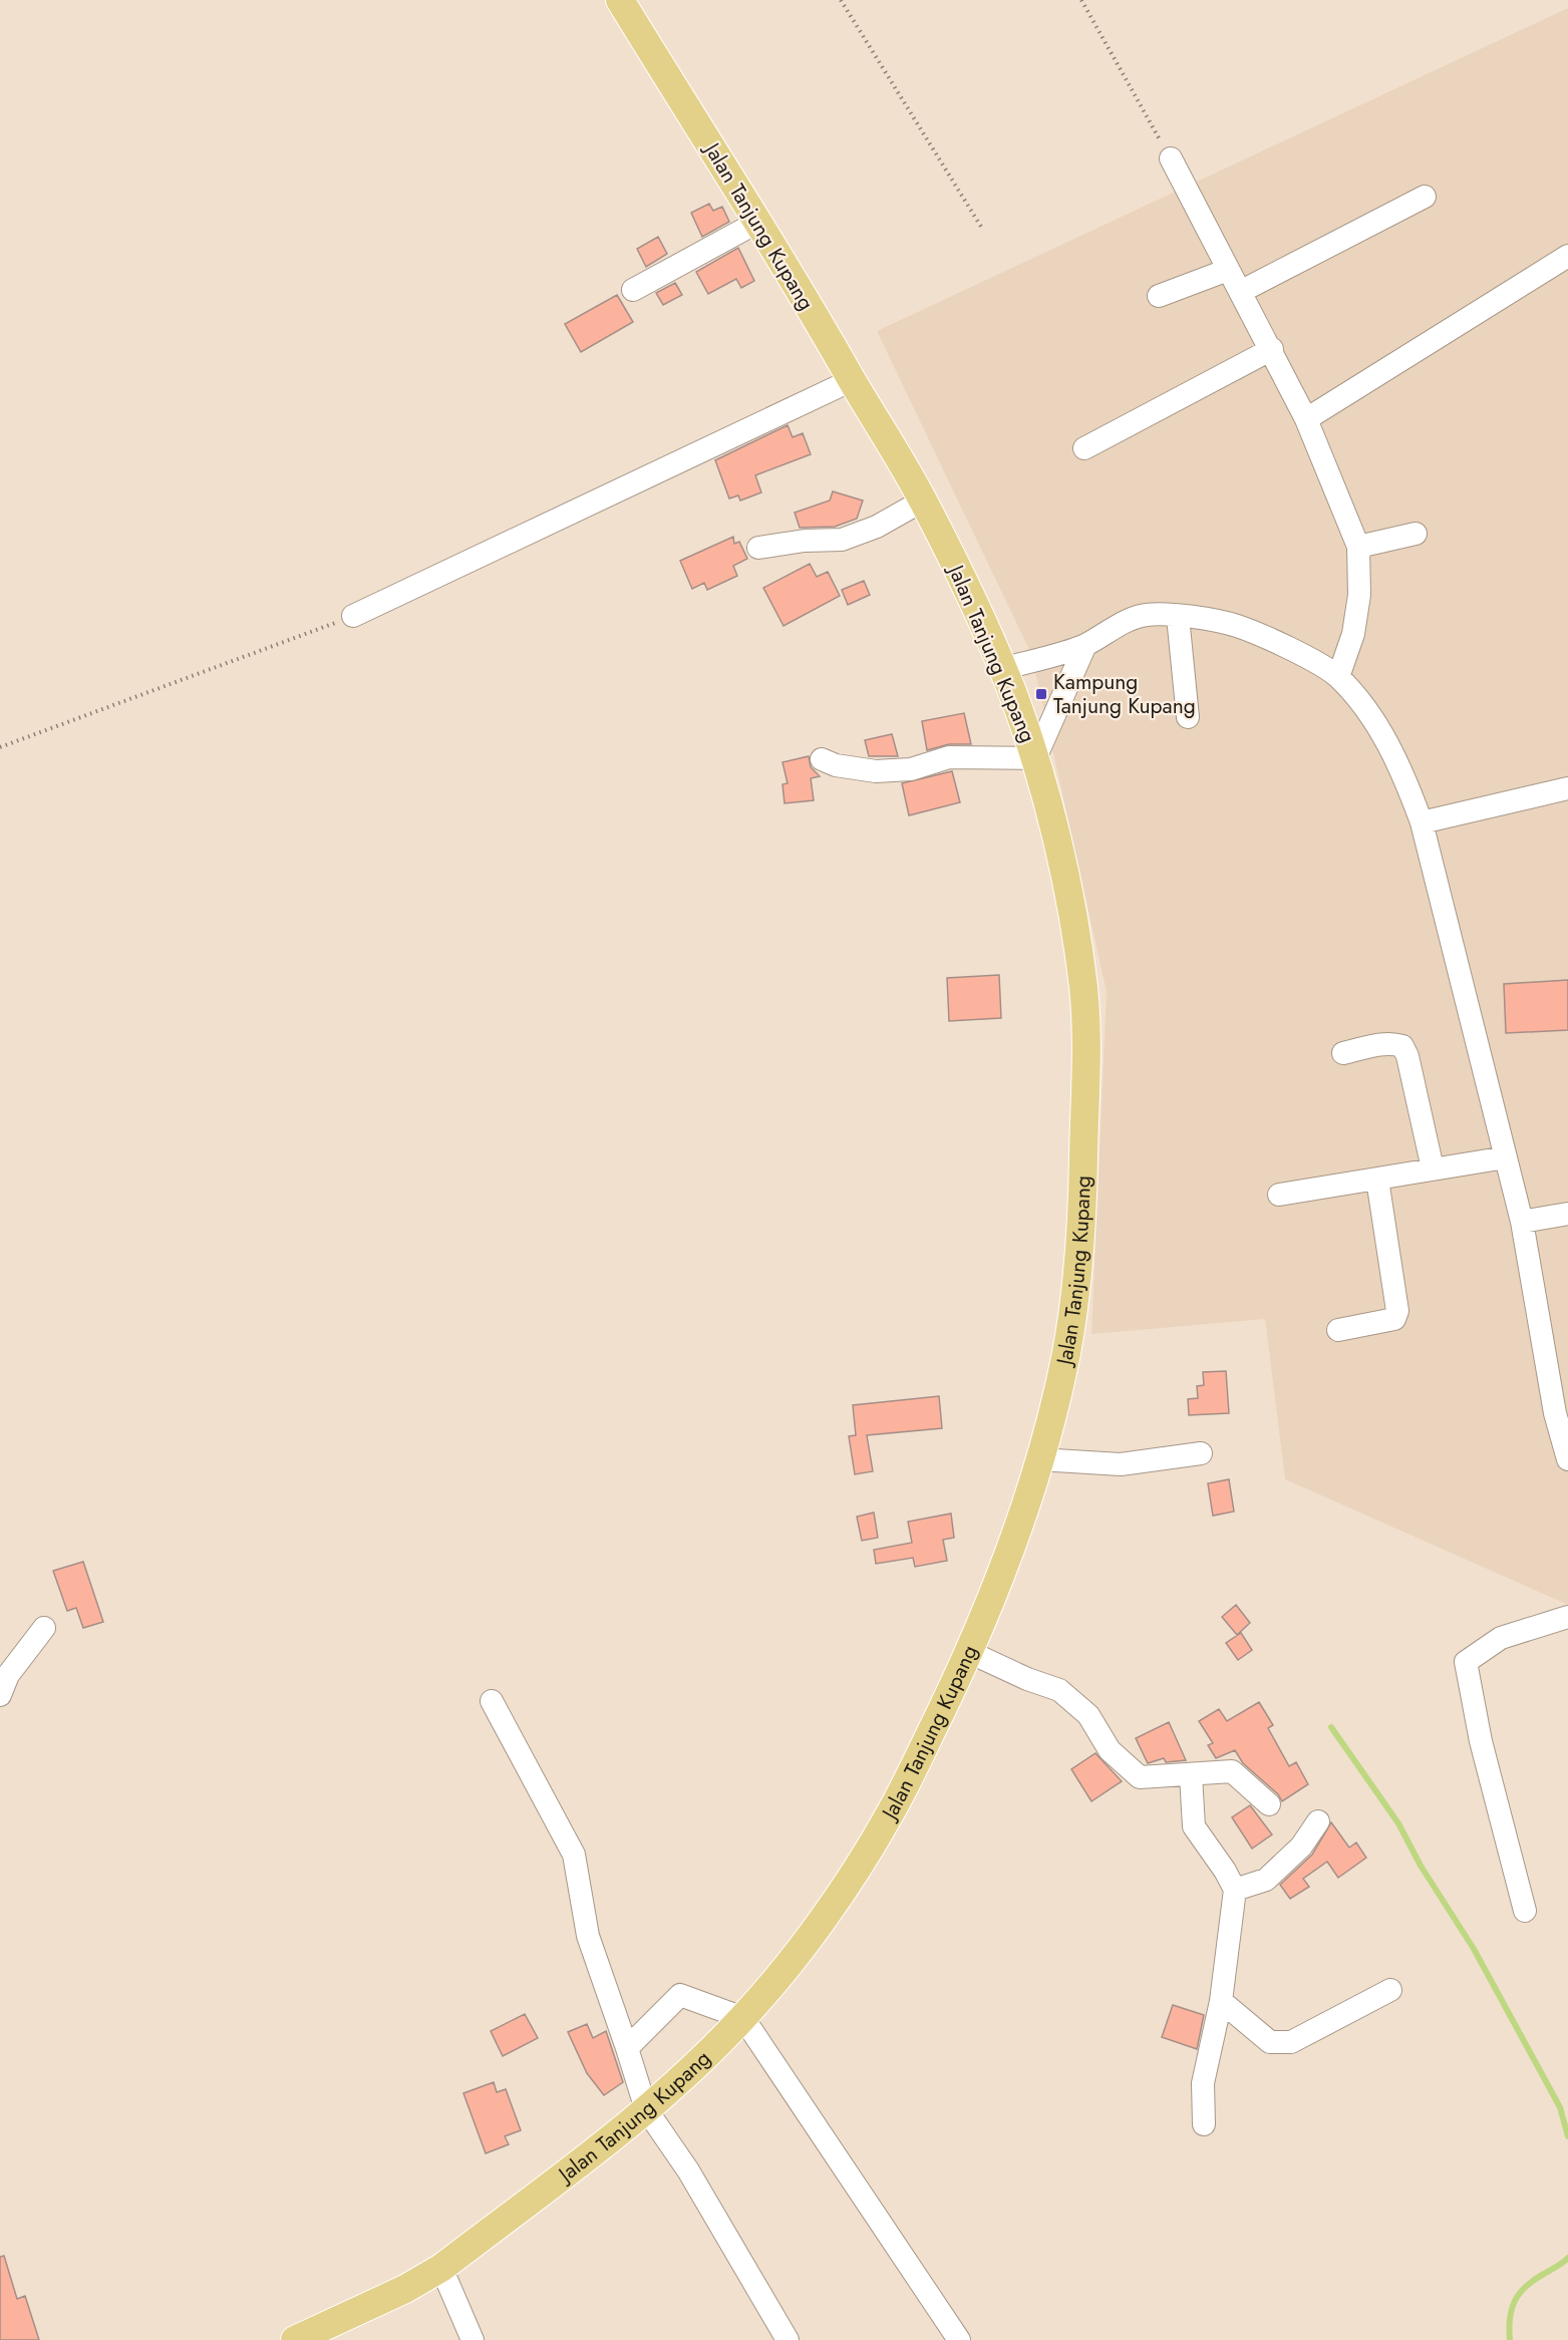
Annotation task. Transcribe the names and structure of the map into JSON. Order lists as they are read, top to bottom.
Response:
{
  "streets": {
    "main road": ["Jalan Tanjung Kupang"]
  },
  "places": {
    "transit": ["Kampung Tanjung Kupang"]
  }
}
